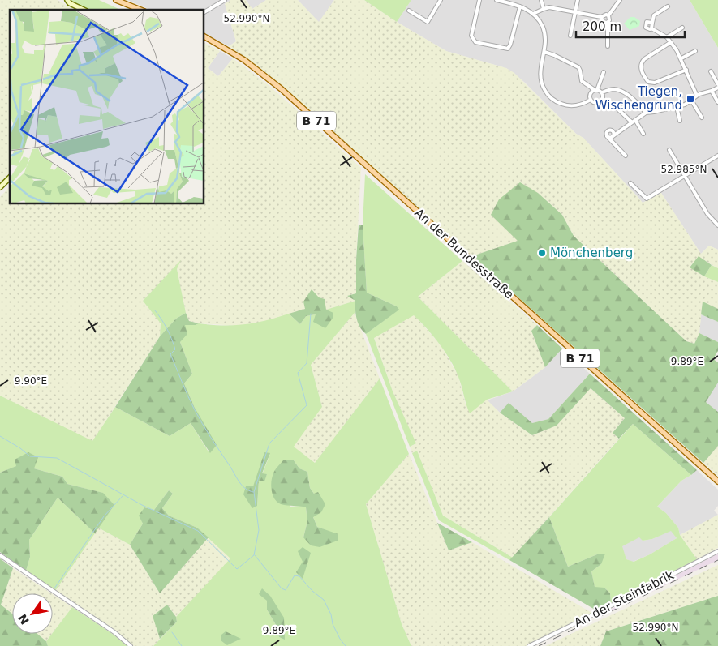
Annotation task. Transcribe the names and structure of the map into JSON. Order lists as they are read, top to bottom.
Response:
{
  "streets": {
    "main road": ["B 71", "An der Bundesstraße"],
    "street": ["An der Steinfabrik"]
  },
  "places": {
    "transit": ["Tiegen, Wischengrund"],
    "other": ["Mönchenberg"]
  },
  "scale_bar": "200 m",
  "north": "bottom left",
  "coordinates": [
    "52.990°N",
    "52.985°N",
    "9.89°E",
    "9.90°E"
  ]
}
